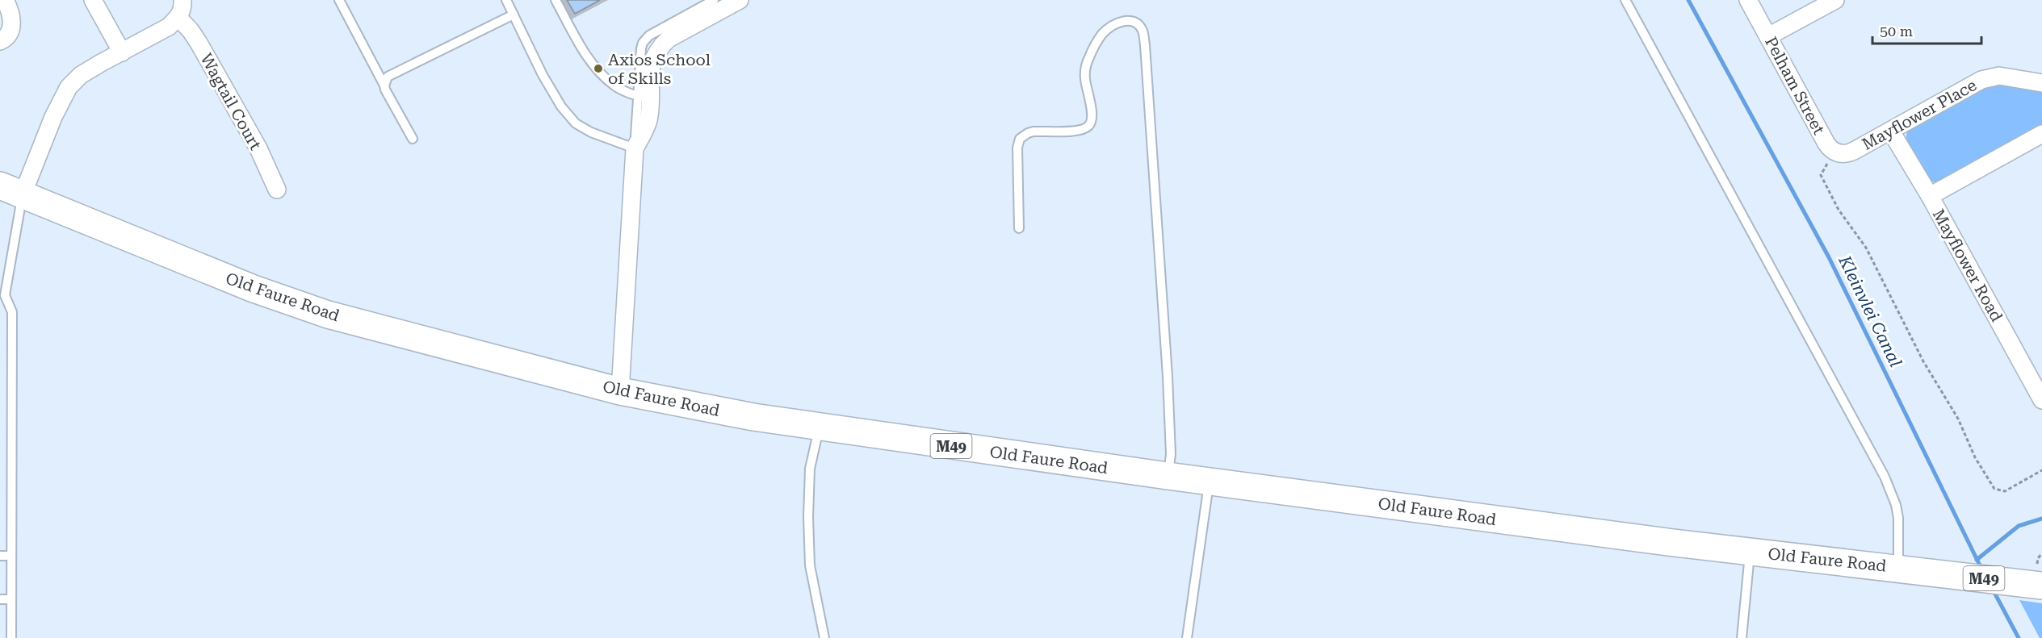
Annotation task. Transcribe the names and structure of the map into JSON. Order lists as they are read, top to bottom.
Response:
{
  "streets": {
    "main road": ["Old Faure Road", "M49"],
    "street": [
      "Pelham Street",
      "Wagtail Court",
      "Mayflower Place",
      "Mayflower Road"
    ]
  },
  "crossings": [
    ["Pelham Street", "Mayflower Place"],
    ["Mayflower Place", "Mayflower Road"]
  ],
  "water": ["Kleinvlei Canal"],
  "places": ["Axios School of Skills"],
  "scale_bar": "50 m"
}
